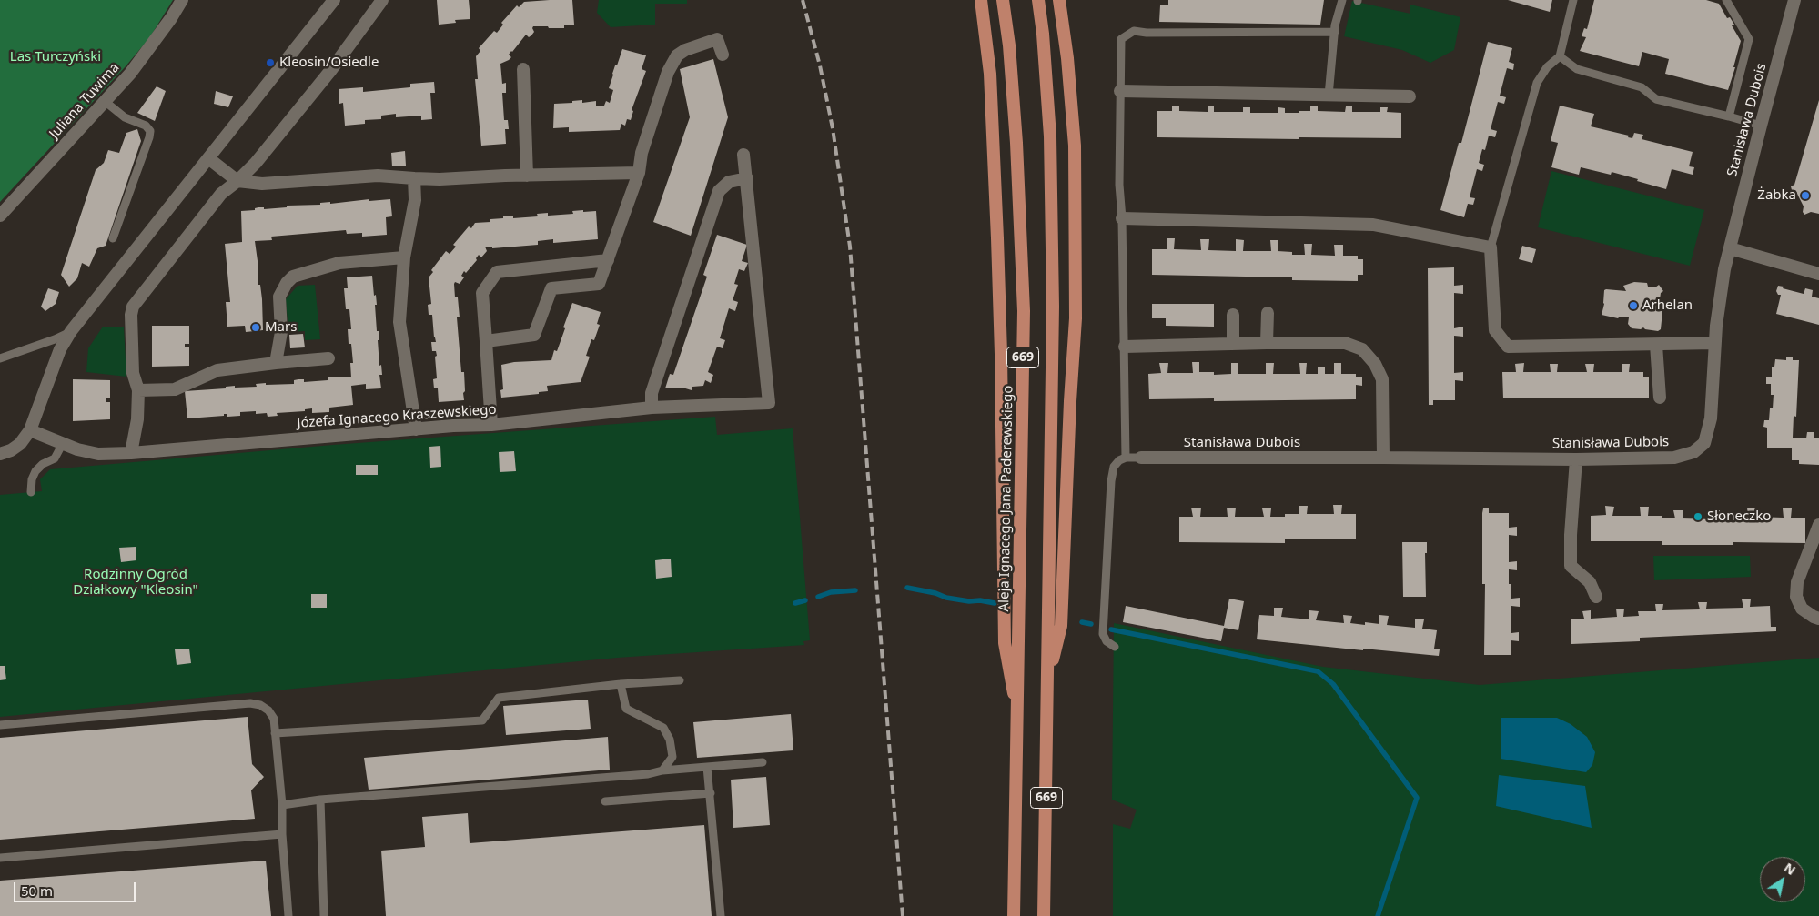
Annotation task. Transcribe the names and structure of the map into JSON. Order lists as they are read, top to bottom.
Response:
{
  "streets": {
    "main road": ["669", "Aleja Ignacego Jana Paderewskiego"],
    "street": ["Juliana Tuwima", "Stanisława Dubois", "Józefa Ignacego Kraszewskiego"]
  },
  "parks": ["Las Turczyński", "Rodzinny Ogród Działkowy \"Kleosin\""],
  "places": [
    "Kleosin/Osiedle",
    "Żabka",
    "Arhelan",
    "Mars",
    "Słoneczko"
  ],
  "scale_bar": "50 m",
  "north": "top right"
}
